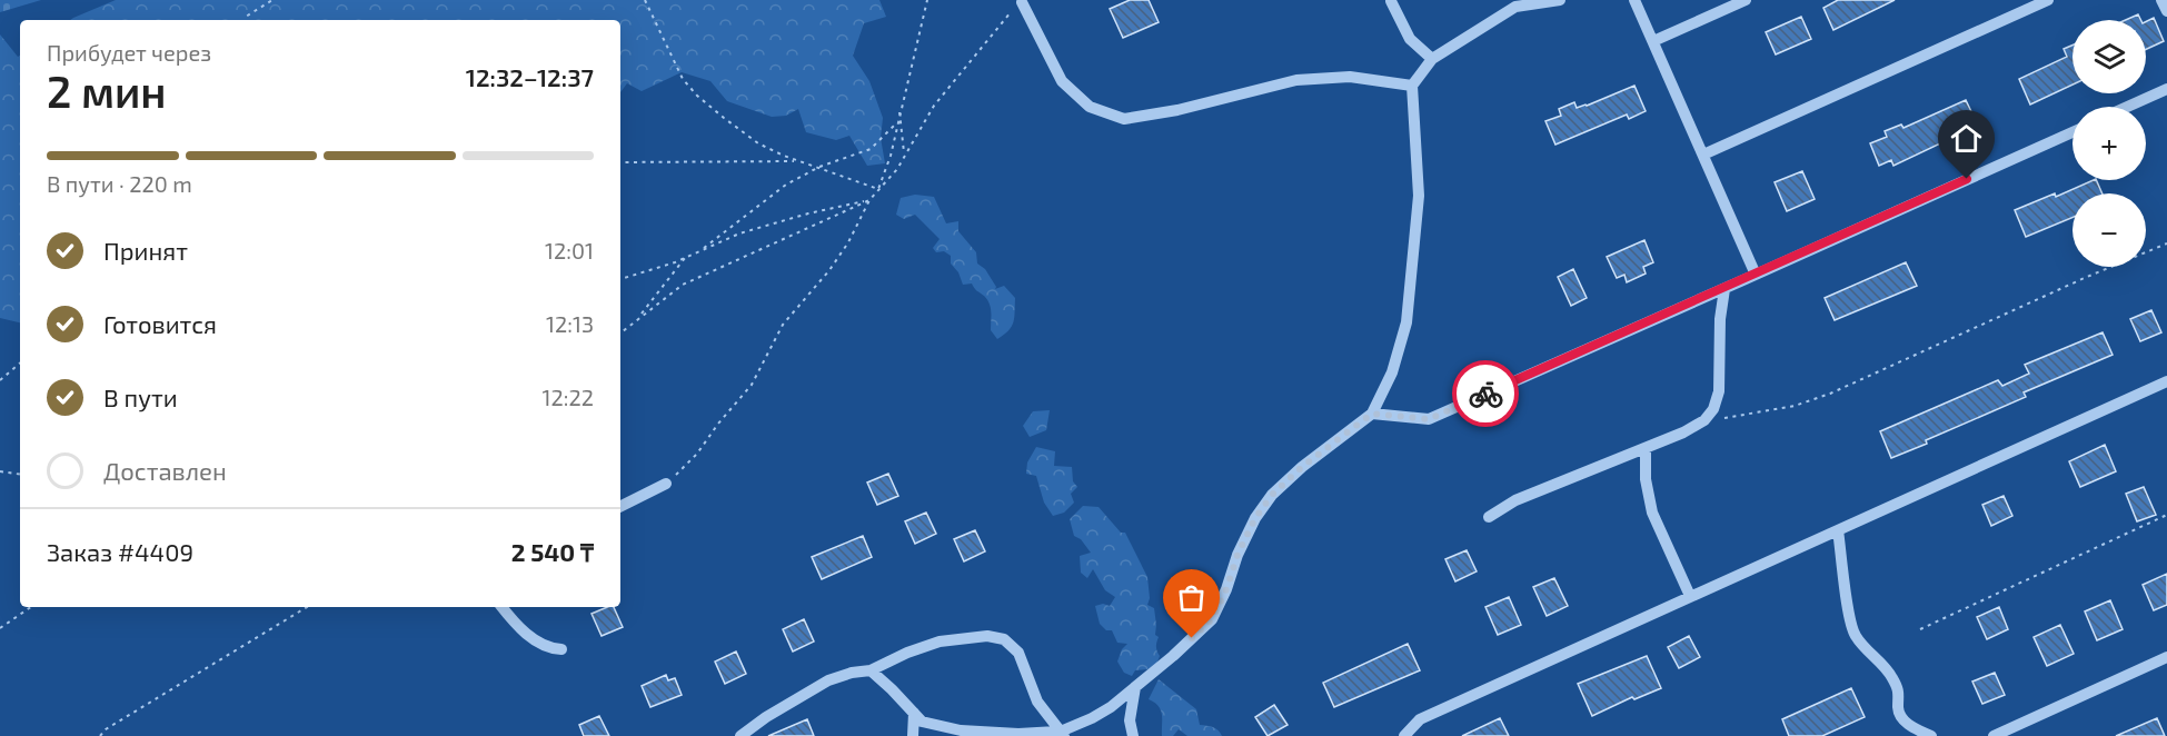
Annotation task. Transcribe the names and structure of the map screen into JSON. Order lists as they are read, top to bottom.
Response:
{
  "page": {
    "map_buttons": ["+", "−"],
    "heading": ["2 мин", "Прибудет через", "12:32–12:37"],
    "panel": ["Заказ #4409", "2 540 ₸"],
    "bar": "В пути · 220 m",
    "list": [
      ["Принят", "12:01"],
      ["Готовится", "12:13"],
      ["В пути", "12:22"],
      "Доставлен"
    ]
  }
}
